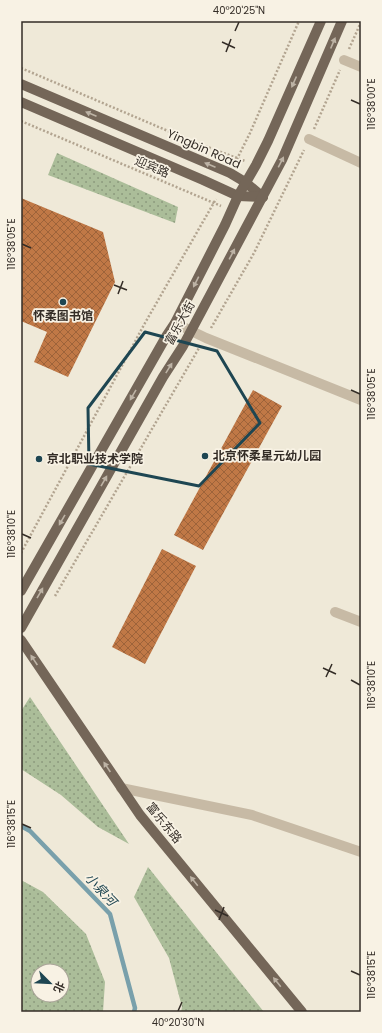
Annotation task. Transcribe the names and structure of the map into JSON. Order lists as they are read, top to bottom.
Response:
{
  "streets": {
    "main road": ["Yingbin Road", "富乐大街", "富乐东路"],
    "path": ["迎宾路"]
  },
  "crossings": [
    ["Yingbin Road", "富乐大街"],
    ["迎宾路", "富乐大街"]
  ],
  "one_way": ["富乐东路"],
  "water": ["小泉河"],
  "places": ["怀柔图书馆", "北京怀柔星元幼儿园", "京北职业技术学院"],
  "north": "bottom right",
  "coordinates": [
    "40°20'25\"N",
    "116°38'00\"E",
    "116°38'05\"E",
    "116°38'10\"E",
    "116°38'15\"E",
    "40°20'30\"N"
  ]
}
